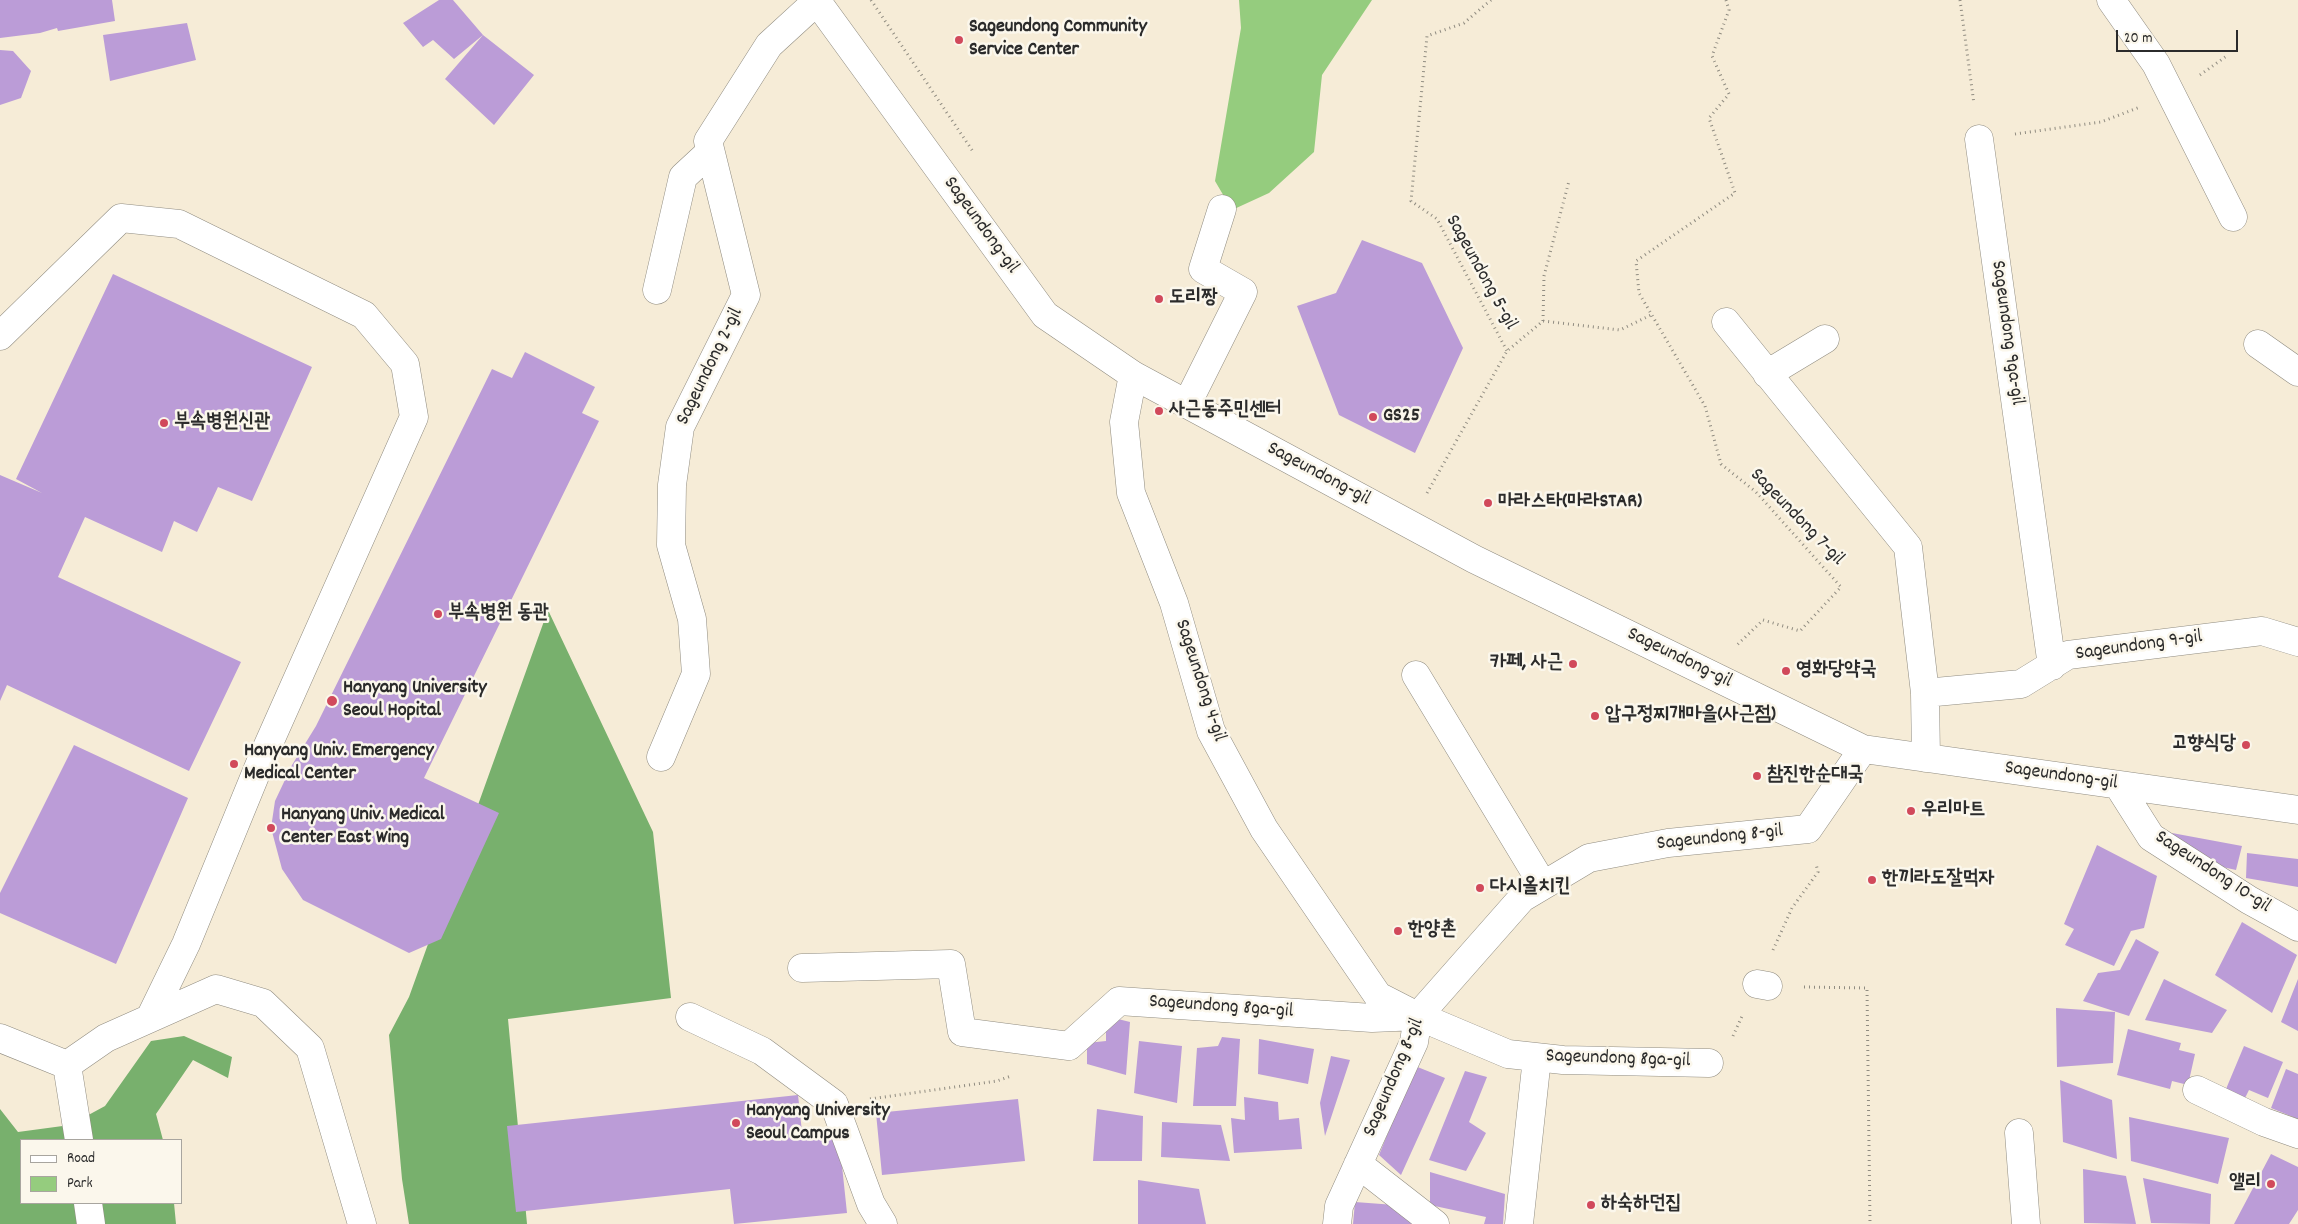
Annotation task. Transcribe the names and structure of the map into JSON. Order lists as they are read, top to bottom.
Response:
{
  "streets": {
    "street": [
      "Sageundong-gil",
      "Sageundong 9ga-gil",
      "Sageundong 2-gil",
      "Sageundong 9-gil",
      "Sageundong 4-gil",
      "Sageundong 8-gil",
      "Sageundong 10-gil",
      "Sageundong 8ga-gil"
    ],
    "path": ["Sageundong 5-gil", "Sageundong 7-gil"]
  },
  "crossings": [
    ["Sageundong-gil", "Sageundong 5-gil"],
    ["Sageundong-gil", "Sageundong 2-gil"],
    ["Sageundong-gil", "Sageundong 7-gil"],
    ["Sageundong-gil", "Sageundong 4-gil"],
    ["Sageundong-gil", "Sageundong 8-gil"],
    ["Sageundong-gil", "Sageundong 10-gil"],
    ["Sageundong 9ga-gil", "Sageundong 9-gil"],
    ["Sageundong 4-gil", "Sageundong 8-gil"],
    ["Sageundong 4-gil", "Sageundong 8ga-gil"],
    ["Sageundong 8-gil", "Sageundong 8ga-gil"]
  ],
  "places": [
    "Sageundong Community Service Center",
    "도리짱",
    "사근동주민센터",
    "GS25",
    "부속병원신관",
    "마라스타(마라STAR)",
    "부속병원 동관",
    "카페, 사근",
    "영화당약국",
    "Hanyang University Seoul Hopital",
    "압구정찌개마을(사근점)",
    "고향식당",
    "Hanyang Univ. Emergency Medical Center",
    "참진한순대국",
    "우리마트",
    "Hanyang Univ. Medical Center East Wing",
    "한끼라도잘먹자",
    "다시올치킨",
    "한양촌",
    "Hanyang University Seoul Campus",
    "앨리",
    "하숙하던집"
  ],
  "legend": ["Road", "Park"],
  "scale_bar": "20 m"
}
